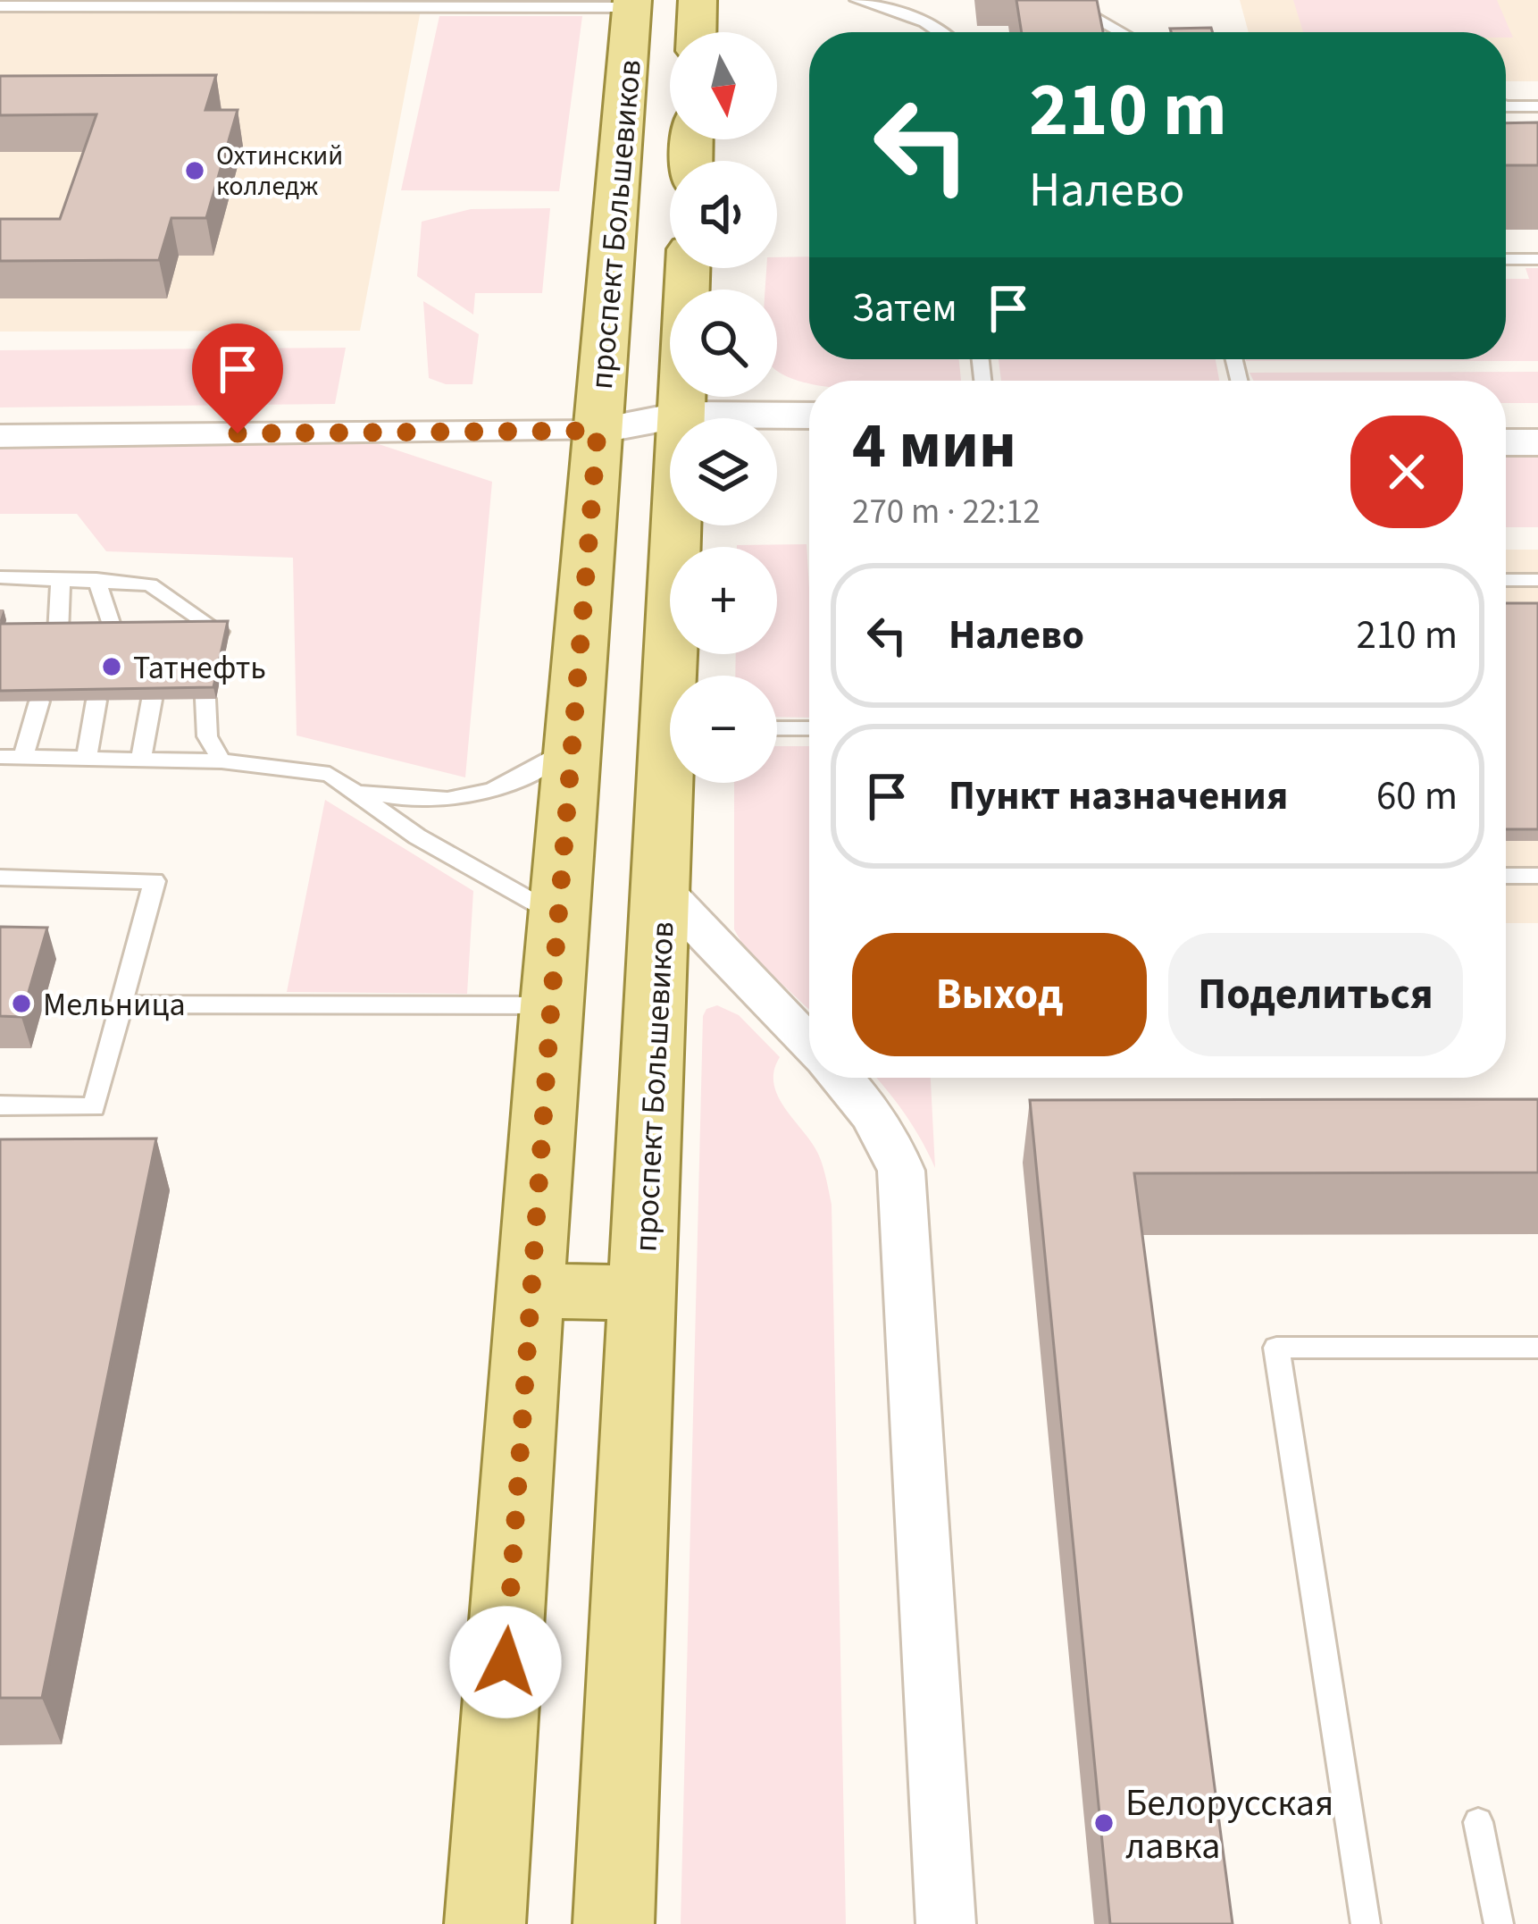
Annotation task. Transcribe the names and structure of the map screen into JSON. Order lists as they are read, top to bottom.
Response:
{
  "streets": {
    "main road": ["проспект Большевиков"]
  },
  "places": [
    "Охтинский колледж",
    "Татнефть",
    "Мельница",
    "Белорусская лавка"
  ],
  "north": "bottom",
  "page": {
    "map_buttons": ["+", "−"],
    "turn": ["210 m", "Налево"],
    "then": "Затем",
    "heading": ["4 мин", "270 m · 22:12"],
    "list": [
      {
        "name": "Налево",
        "value": "210 m"
      },
      {
        "name": "Пункт назначения",
        "value": "60 m"
      }
    ],
    "buttons": ["Выход", "Поделиться"]
  }
}
